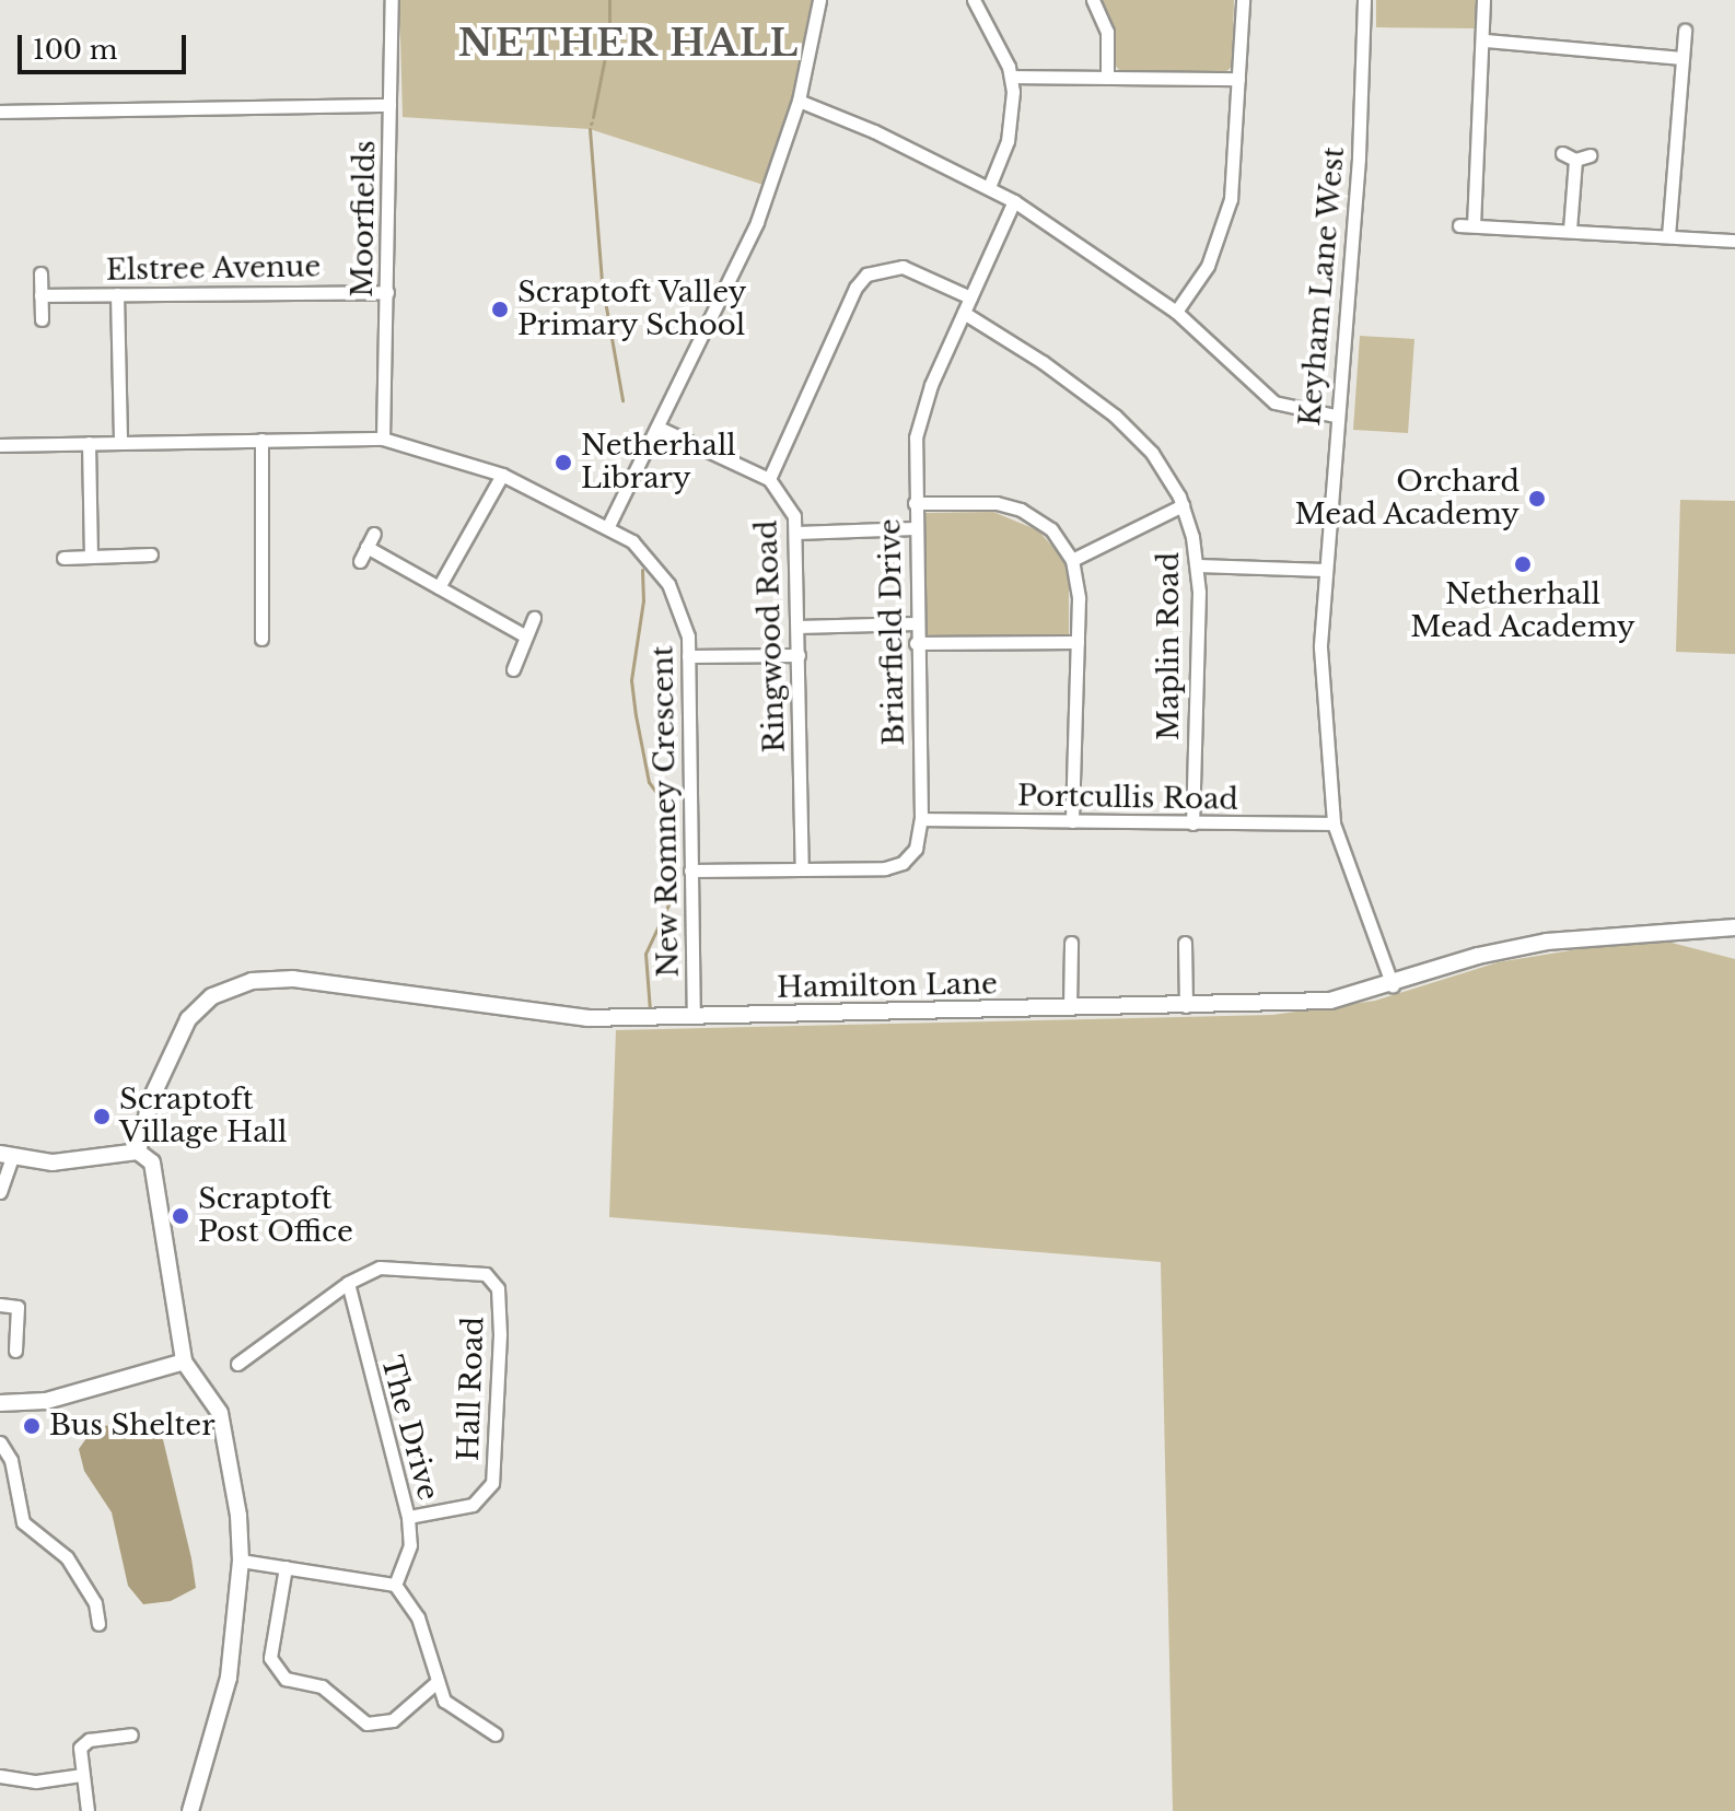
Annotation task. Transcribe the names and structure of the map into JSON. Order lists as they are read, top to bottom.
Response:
{
  "streets": {
    "street": [
      "Moorfields",
      "Elstree Avenue",
      "Keyham Lane West",
      "Briarfield Drive",
      "Ringwood Road",
      "Maplin Road",
      "Portcullis Road",
      "New Romney Crescent",
      "Hamilton Lane",
      "Hall Road",
      "The Drive"
    ]
  },
  "crossings": [
    ["Moorfields", "Elstree Avenue"],
    ["Moorfields", "New Romney Crescent"],
    ["Keyham Lane West", "Portcullis Road"],
    ["Keyham Lane West", "Hamilton Lane"],
    ["Briarfield Drive", "Ringwood Road"],
    ["Briarfield Drive", "Maplin Road"],
    ["Briarfield Drive", "Portcullis Road"],
    ["Briarfield Drive", "New Romney Crescent"],
    ["Maplin Road", "Portcullis Road"],
    ["New Romney Crescent", "Hamilton Lane"],
    ["Hall Road", "The Drive"]
  ],
  "districts": ["NETHER HALL"],
  "places": [
    "Scraptoft Valley Primary School",
    "Netherhall Library",
    "Orchard Mead Academy",
    "Netherhall Mead Academy",
    "Scraptoft Village Hall",
    "Scraptoft Post Office",
    "Bus Shelter"
  ],
  "scale_bar": "100 m"
}
